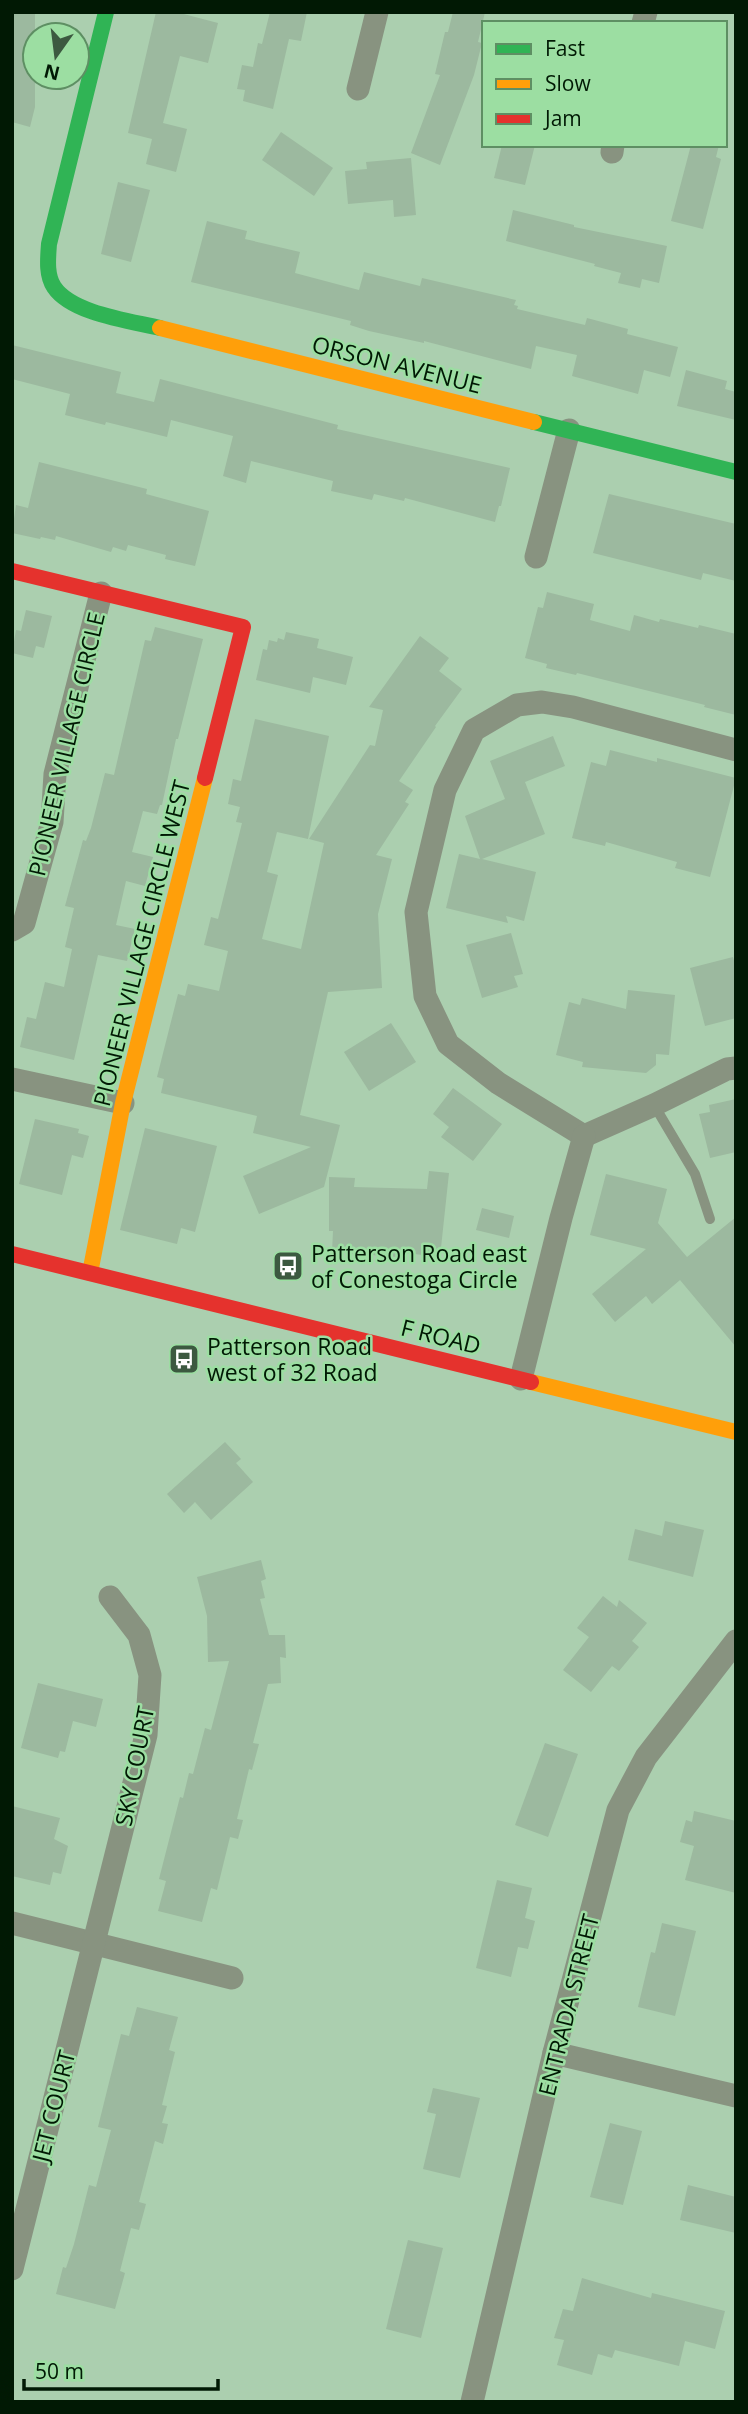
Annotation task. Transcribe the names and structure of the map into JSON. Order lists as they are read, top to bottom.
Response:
{
  "streets": {
    "street": [
      "ORSON AVENUE",
      "PIONEER VILLAGE CIRCLE",
      "PIONEER VILLAGE CIRCLE WEST",
      "F ROAD",
      "SKY COURT",
      "ENTRADA STREET",
      "JET COURT"
    ]
  },
  "crossings": [
    ["PIONEER VILLAGE CIRCLE", "PIONEER VILLAGE CIRCLE WEST"],
    ["PIONEER VILLAGE CIRCLE WEST", "F ROAD"],
    ["SKY COURT", "JET COURT"]
  ],
  "places": {
    "bus stop": ["Patterson Road east of Conestoga Circle", "Patterson Road west of 32 Road"]
  },
  "legend": ["Fast", "Slow", "Jam"],
  "scale_bar": "50 m",
  "north": "bottom"
}
